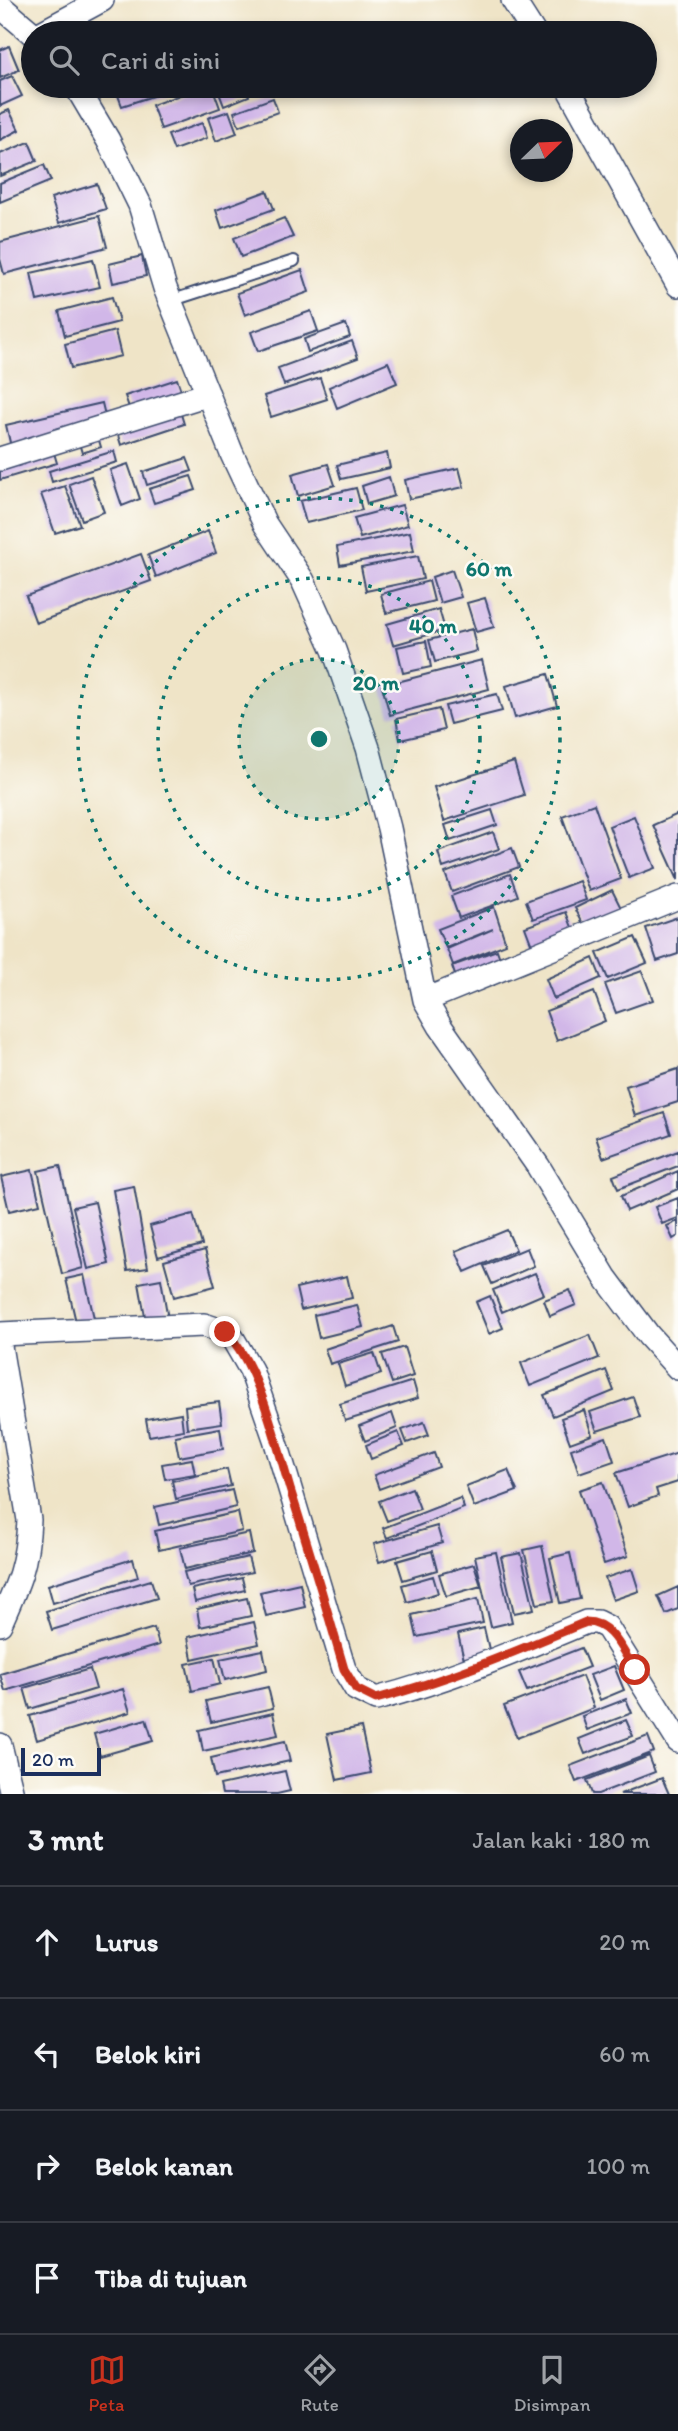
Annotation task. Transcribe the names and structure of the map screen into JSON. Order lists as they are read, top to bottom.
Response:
{
  "scale_bar": "20 m",
  "north": "top right",
  "page": {
    "search": "Cari di sini",
    "scale": "20 m",
    "heading": ["3 mnt", "Jalan kaki · 180 m"],
    "list": [
      ["Lurus", "20 m"],
      ["Belok kiri", "60 m"],
      ["Belok kanan", "100 m"],
      "Tiba di tujuan"
    ],
    "nav": ["Peta", "Rute", "Disimpan"]
  },
  "rings": ["60 m", "40 m", "20 m"]
}
